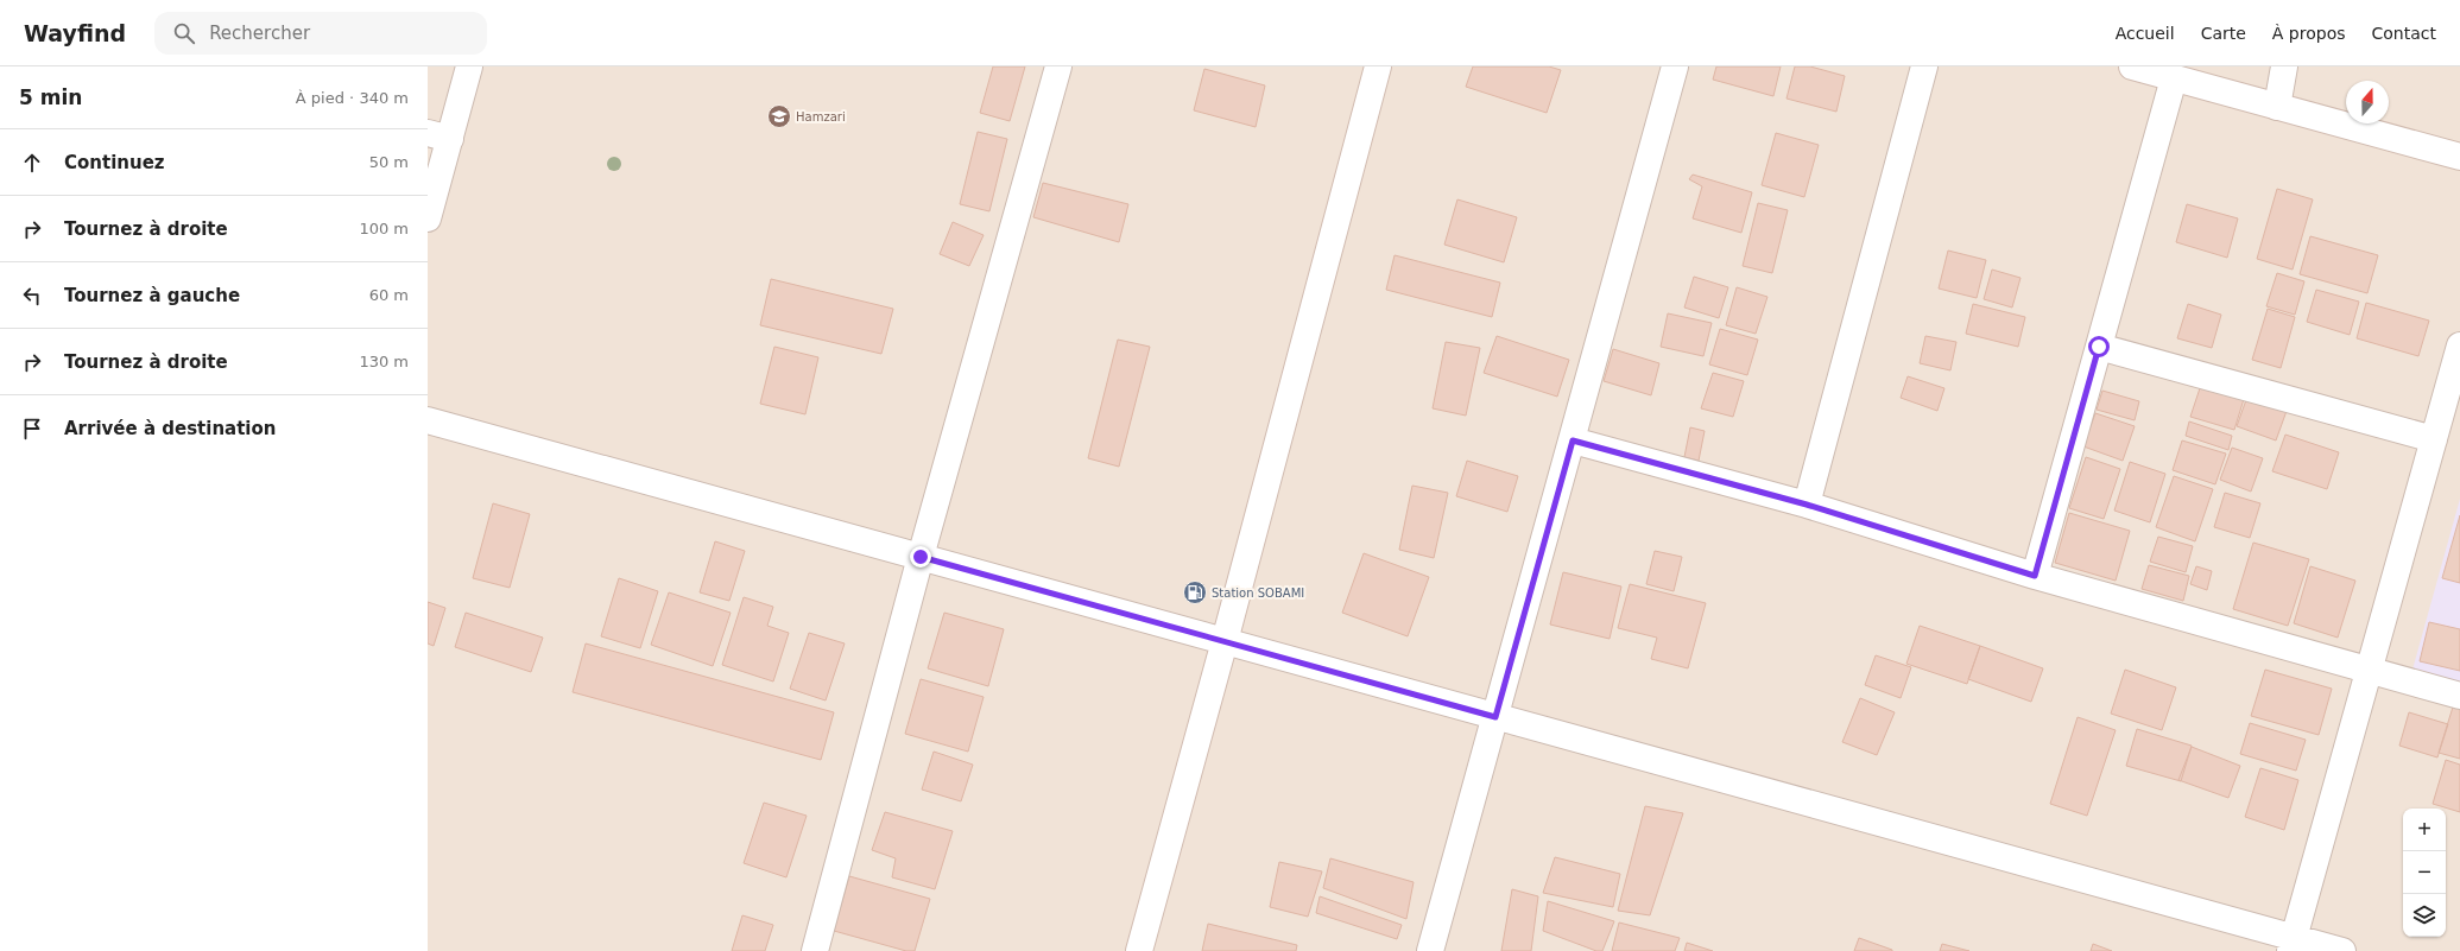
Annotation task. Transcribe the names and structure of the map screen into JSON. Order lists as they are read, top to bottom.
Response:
{
  "places": {
    "school or university": ["Hamzari"],
    "fuel station": ["Station SOBAMI"]
  },
  "north": "top",
  "page": {
    "header": "Wayfind",
    "search": "Rechercher",
    "nav": [
      "Accueil",
      "Carte",
      "À propos",
      "Contact"
    ],
    "heading": ["5 min", "À pied · 340 m"],
    "list": [
      ["Continuez", "50 m"],
      ["Tournez à droite", "100 m"],
      ["Tournez à gauche", "60 m"],
      ["Tournez à droite", "130 m"],
      "Arrivée à destination"
    ],
    "map_buttons": ["+", "−"]
  }
}
